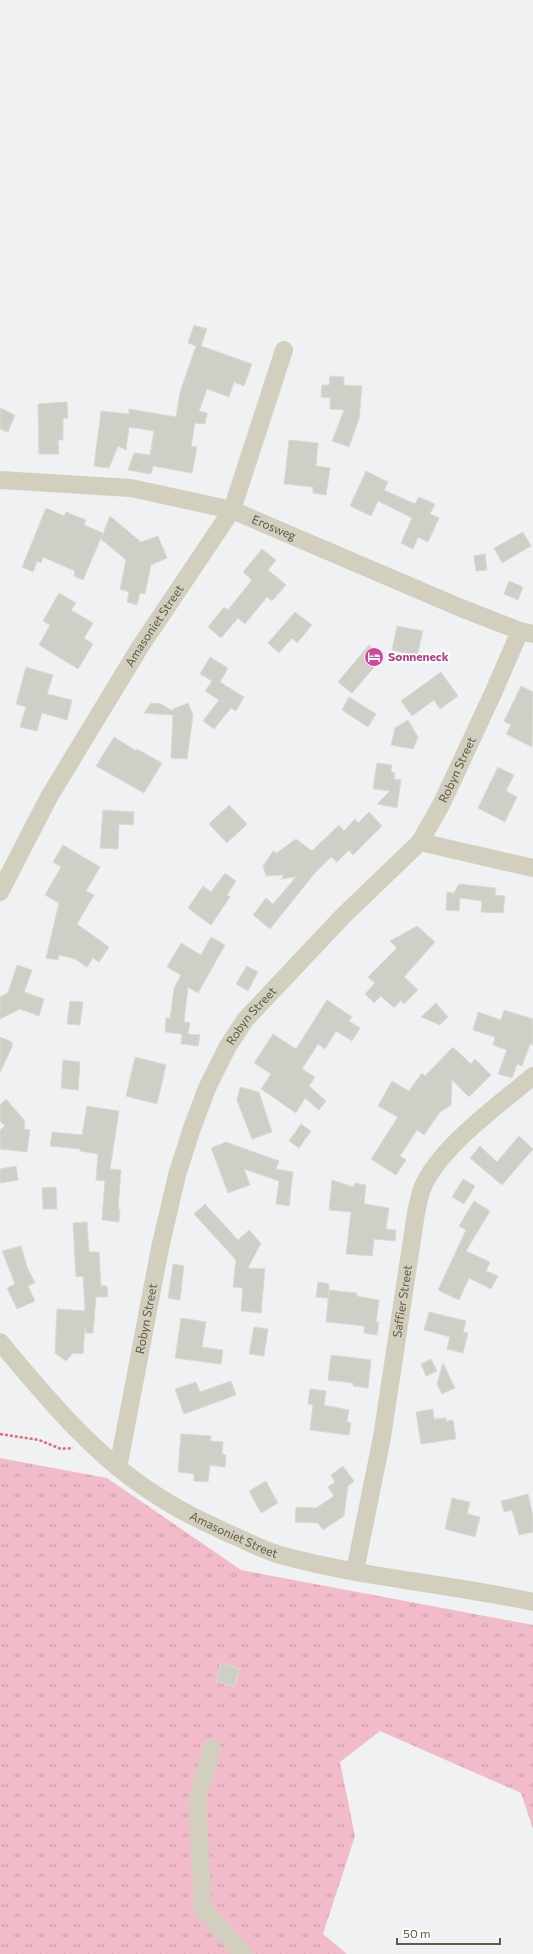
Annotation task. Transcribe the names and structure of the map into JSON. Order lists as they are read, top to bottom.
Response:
{
  "streets": {
    "street": [
      "Erosweg",
      "Amasoniet Street",
      "Robyn Street",
      "Saffier Street"
    ]
  },
  "crossings": [
    ["Erosweg", "Amasoniet Street"],
    ["Erosweg", "Robyn Street"],
    ["Amasoniet Street", "Robyn Street"],
    ["Amasoniet Street", "Saffier Street"]
  ],
  "places": {
    "hotel": ["Sonneneck"]
  },
  "scale_bar": "50 m"
}
